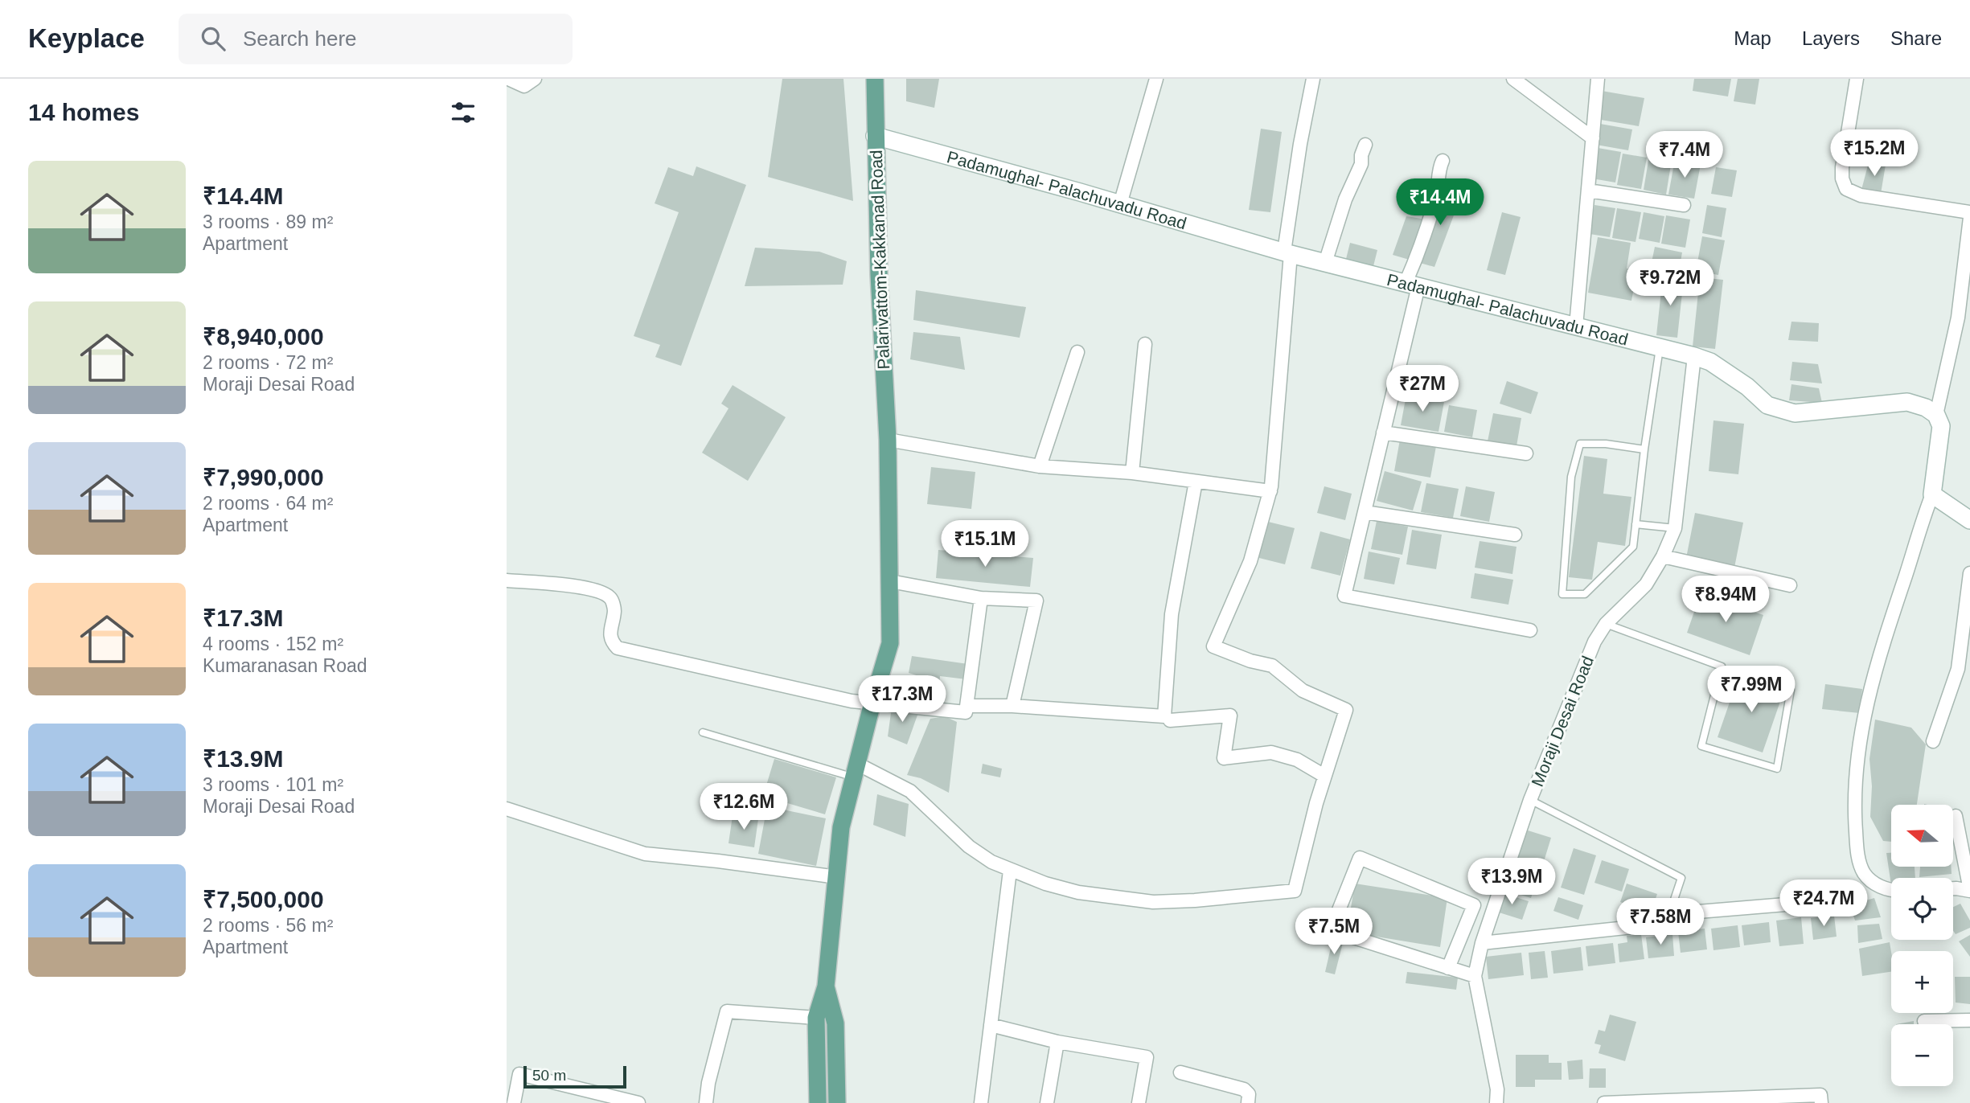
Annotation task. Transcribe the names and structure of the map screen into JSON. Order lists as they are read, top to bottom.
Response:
{
  "streets": {
    "main road": ["Padamughal- Palachuvadu Road", "Palarivattom-Kakkanad Road"],
    "street": ["Moraji Desai Road"]
  },
  "crossings": [
    ["Padamughal- Palachuvadu Road", "Palarivattom-Kakkanad Road"],
    ["Padamughal- Palachuvadu Road", "Moraji Desai Road"]
  ],
  "scale_bar": "50 m",
  "north": "left",
  "page": {
    "header": "Keyplace",
    "search": "Search here",
    "nav": ["Map", "Layers", "Share"],
    "heading": "14 homes",
    "price": [
      "₹15.2M",
      "₹7.4M",
      "₹14.4M",
      "₹9.72M",
      "₹27M",
      "₹15.1M",
      "₹8.94M",
      "₹7.99M",
      "₹17.3M",
      "₹12.6M",
      "₹13.9M",
      "₹24.7M",
      "₹7.58M",
      "₹7.5M"
    ],
    "list": [
      {
        "name": "₹14.4M",
        "note": "3 rooms · 89 m² · Apartment"
      },
      {
        "name": "₹8,940,000",
        "note": "2 rooms · 72 m² · Moraji Desai Road"
      },
      {
        "name": "₹7,990,000",
        "note": "2 rooms · 64 m² · Apartment"
      },
      {
        "name": "₹17.3M",
        "note": "4 rooms · 152 m² · Kumaranasan Road"
      },
      {
        "name": "₹13.9M",
        "note": "3 rooms · 101 m² · Moraji Desai Road"
      },
      {
        "name": "₹7,500,000",
        "note": "2 rooms · 56 m² · Apartment"
      }
    ],
    "map_buttons": ["+", "−"],
    "scale": "50 m"
  }
}
